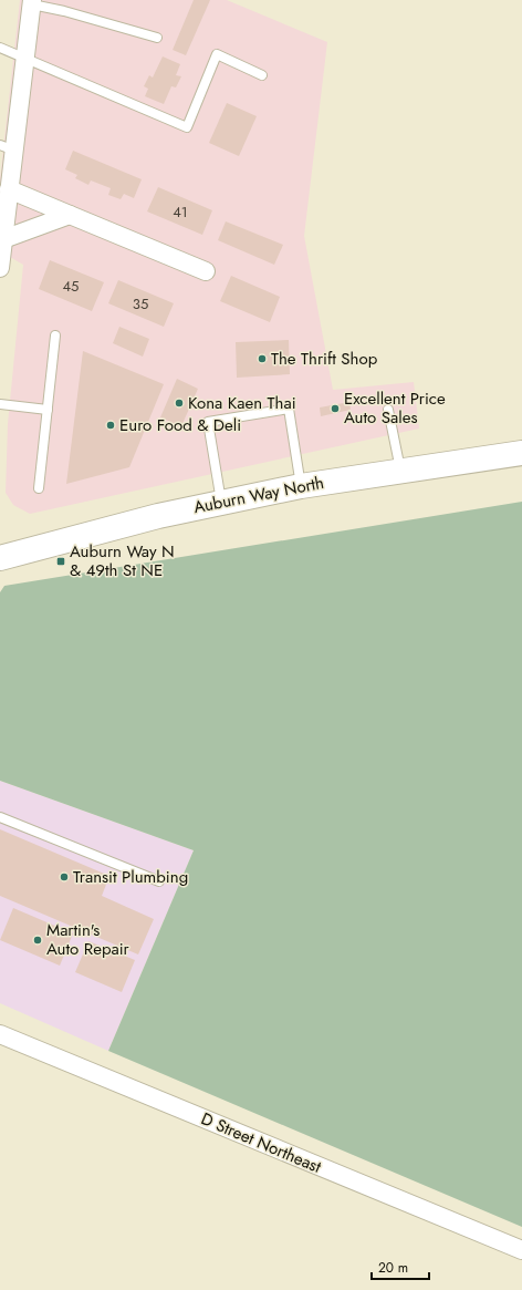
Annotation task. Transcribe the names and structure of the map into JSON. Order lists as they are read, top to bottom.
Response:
{
  "streets": {
    "main road": ["Auburn Way North"],
    "street": ["D Street Northeast"]
  },
  "places": {
    "other": [
      "The Thrift Shop",
      "Kona Kaen Thai",
      "Excellent Price Auto Sales",
      "Euro Food & Deli",
      "Transit Plumbing",
      "Martin's Auto Repair"
    ],
    "transit": ["Auburn Way N & 49th St NE"]
  },
  "house_numbers": ["41", "45", "35"],
  "scale_bar": "20 m"
}
